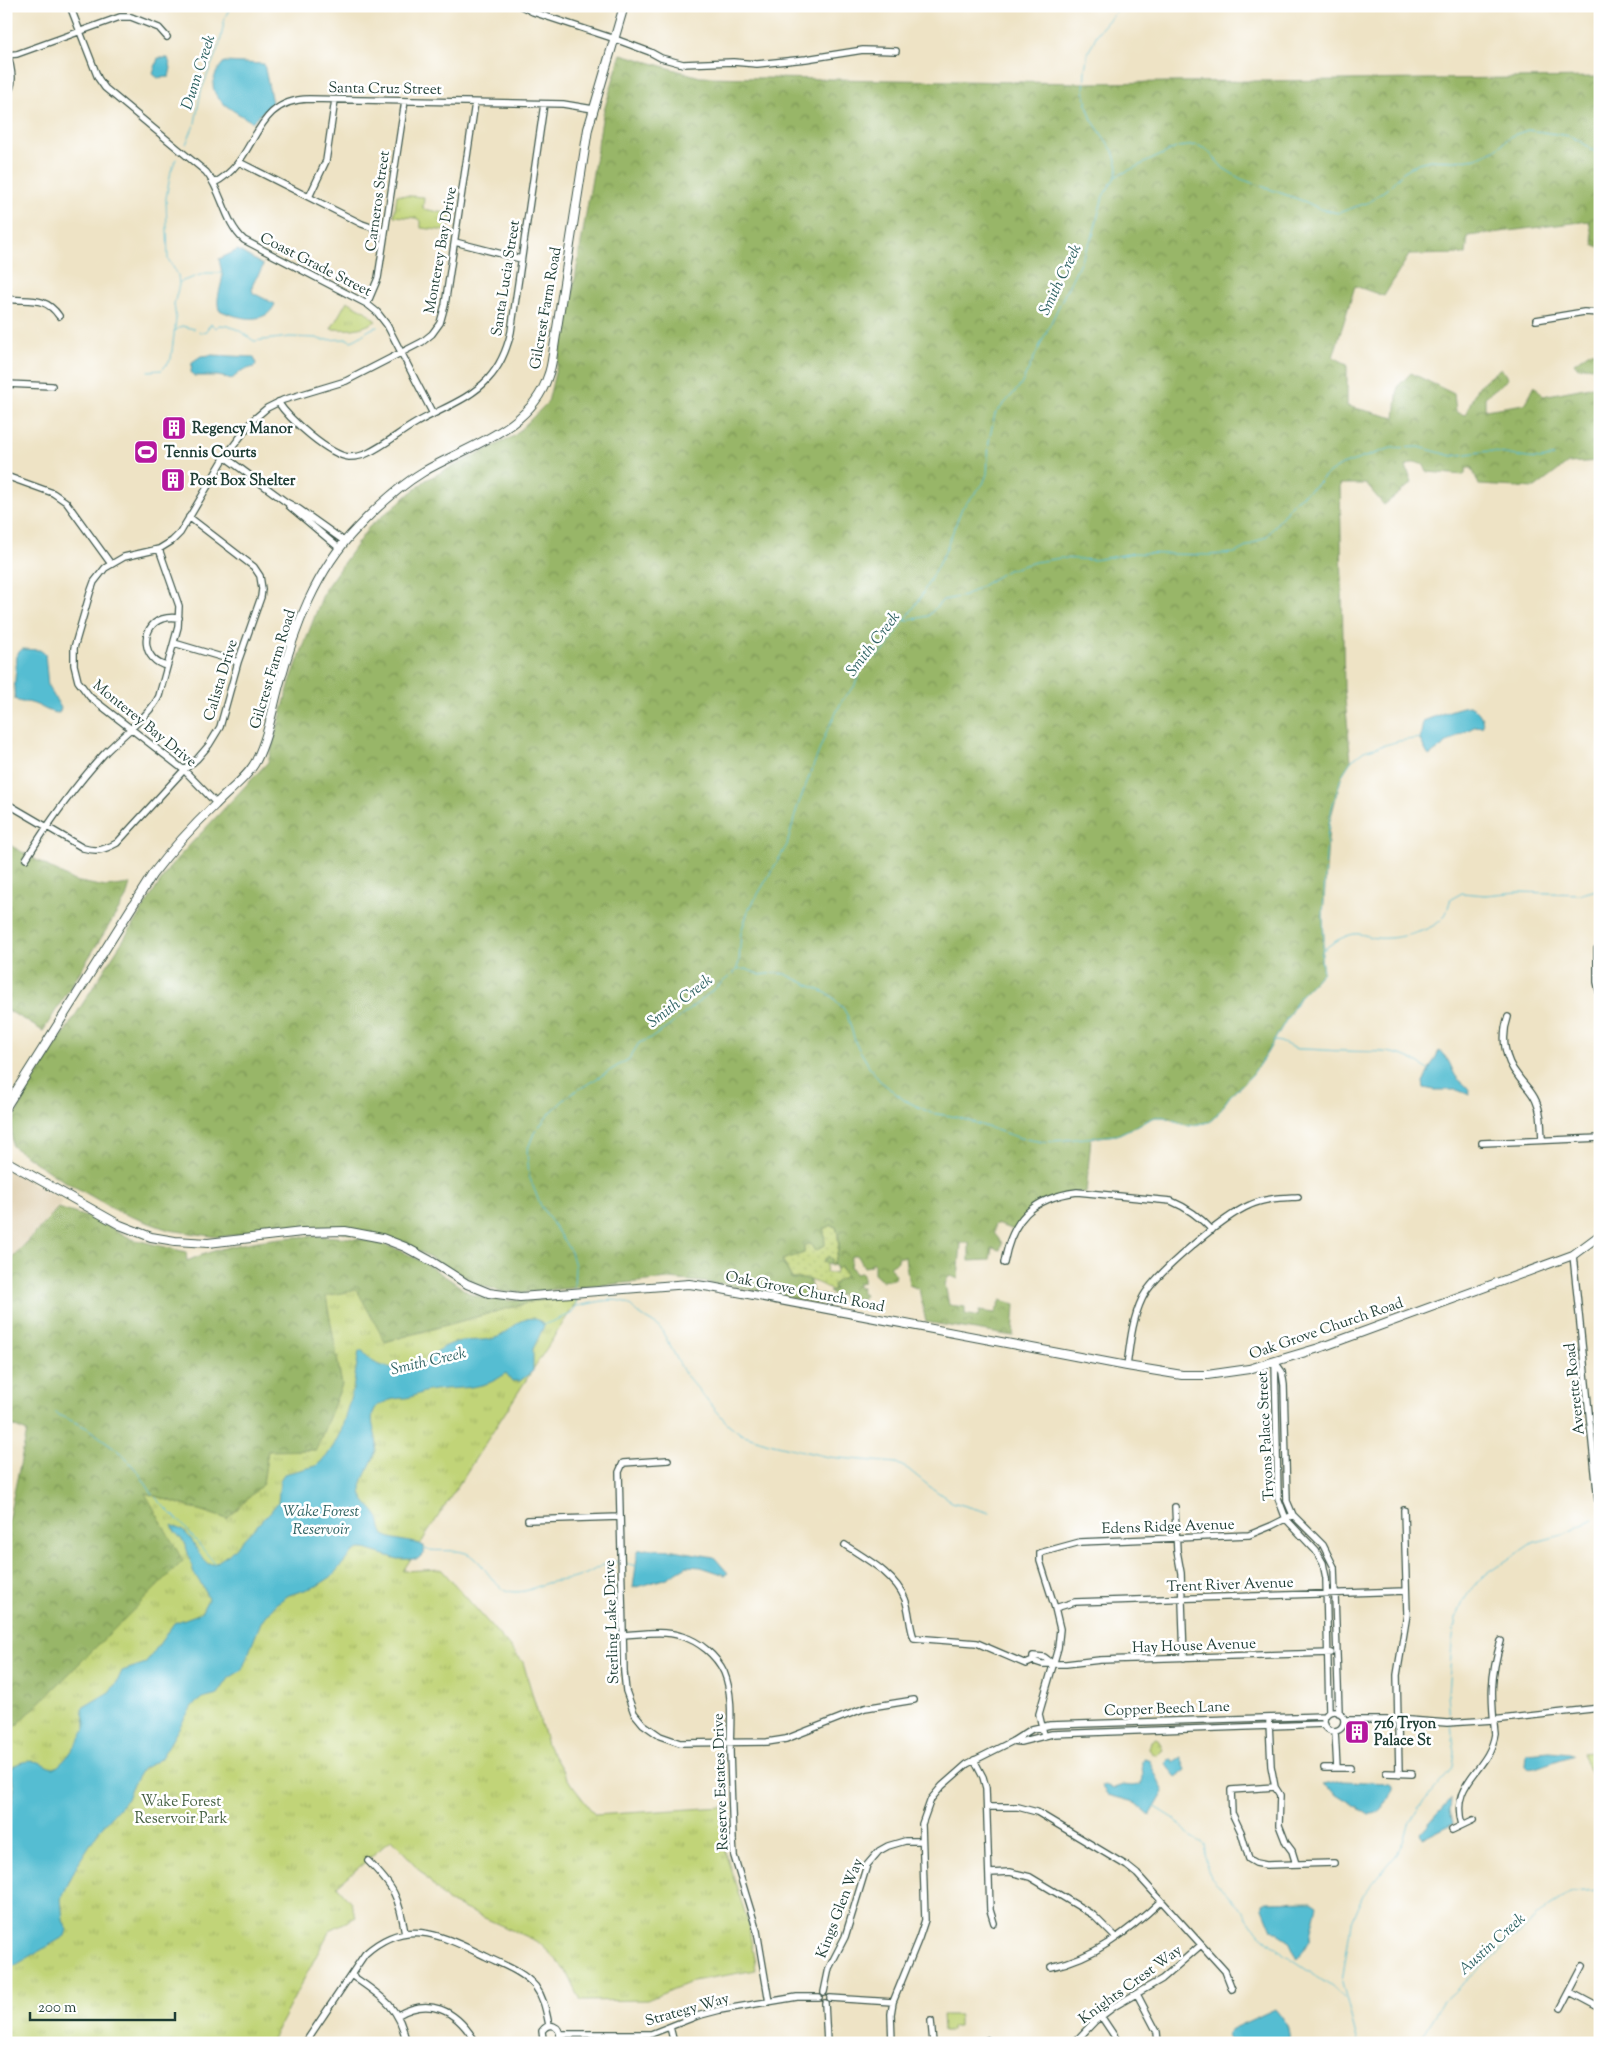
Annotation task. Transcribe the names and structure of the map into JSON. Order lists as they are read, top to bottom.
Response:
{
  "streets": {
    "main road": ["Gilcrest Farm Road", "Oak Grove Church Road"],
    "street": [
      "Santa Cruz Street",
      "Carneros Street",
      "Monterey Bay Drive",
      "Coast Grade Street",
      "Santa Lucia Street",
      "Calista Drive",
      "Averette Road",
      "Tryons Palace Street",
      "Edens Ridge Avenue",
      "Trent River Avenue",
      "Sterling Lake Drive",
      "Hay House Avenue",
      "Copper Beech Lane",
      "Reserve Estates Drive",
      "Kings Glen Way",
      "Knights Crest Way",
      "Strategy Way"
    ]
  },
  "crossings": [
    ["Santa Cruz Street", "Carneros Street"],
    ["Santa Cruz Street", "Monterey Bay Drive"],
    ["Santa Cruz Street", "Coast Grade Street"],
    ["Santa Cruz Street", "Santa Lucia Street"],
    ["Santa Cruz Street", "Gilcrest Farm Road"],
    ["Carneros Street", "Coast Grade Street"],
    ["Monterey Bay Drive", "Coast Grade Street"],
    ["Monterey Bay Drive", "Santa Lucia Street"],
    ["Monterey Bay Drive", "Gilcrest Farm Road"],
    ["Monterey Bay Drive", "Calista Drive"],
    ["Coast Grade Street", "Santa Lucia Street"],
    ["Oak Grove Church Road", "Averette Road"],
    ["Oak Grove Church Road", "Tryons Palace Street"],
    ["Tryons Palace Street", "Edens Ridge Avenue"],
    ["Tryons Palace Street", "Trent River Avenue"],
    ["Tryons Palace Street", "Hay House Avenue"],
    ["Tryons Palace Street", "Copper Beech Lane"],
    ["Edens Ridge Avenue", "Trent River Avenue"],
    ["Sterling Lake Drive", "Reserve Estates Drive"],
    ["Copper Beech Lane", "Kings Glen Way"],
    ["Reserve Estates Drive", "Strategy Way"],
    ["Kings Glen Way", "Strategy Way"]
  ],
  "water": [
    "Dunn Creek",
    "Smith Creek",
    "Wake Forest Reservoir",
    "Austin Creek"
  ],
  "parks": ["Wake Forest Reservoir Park"],
  "places": {
    "building": ["Regency Manor", "Post Box Shelter", "716 Tryon Palace St"],
    "sports": ["Tennis Courts"]
  },
  "scale_bar": "200 m"
}
